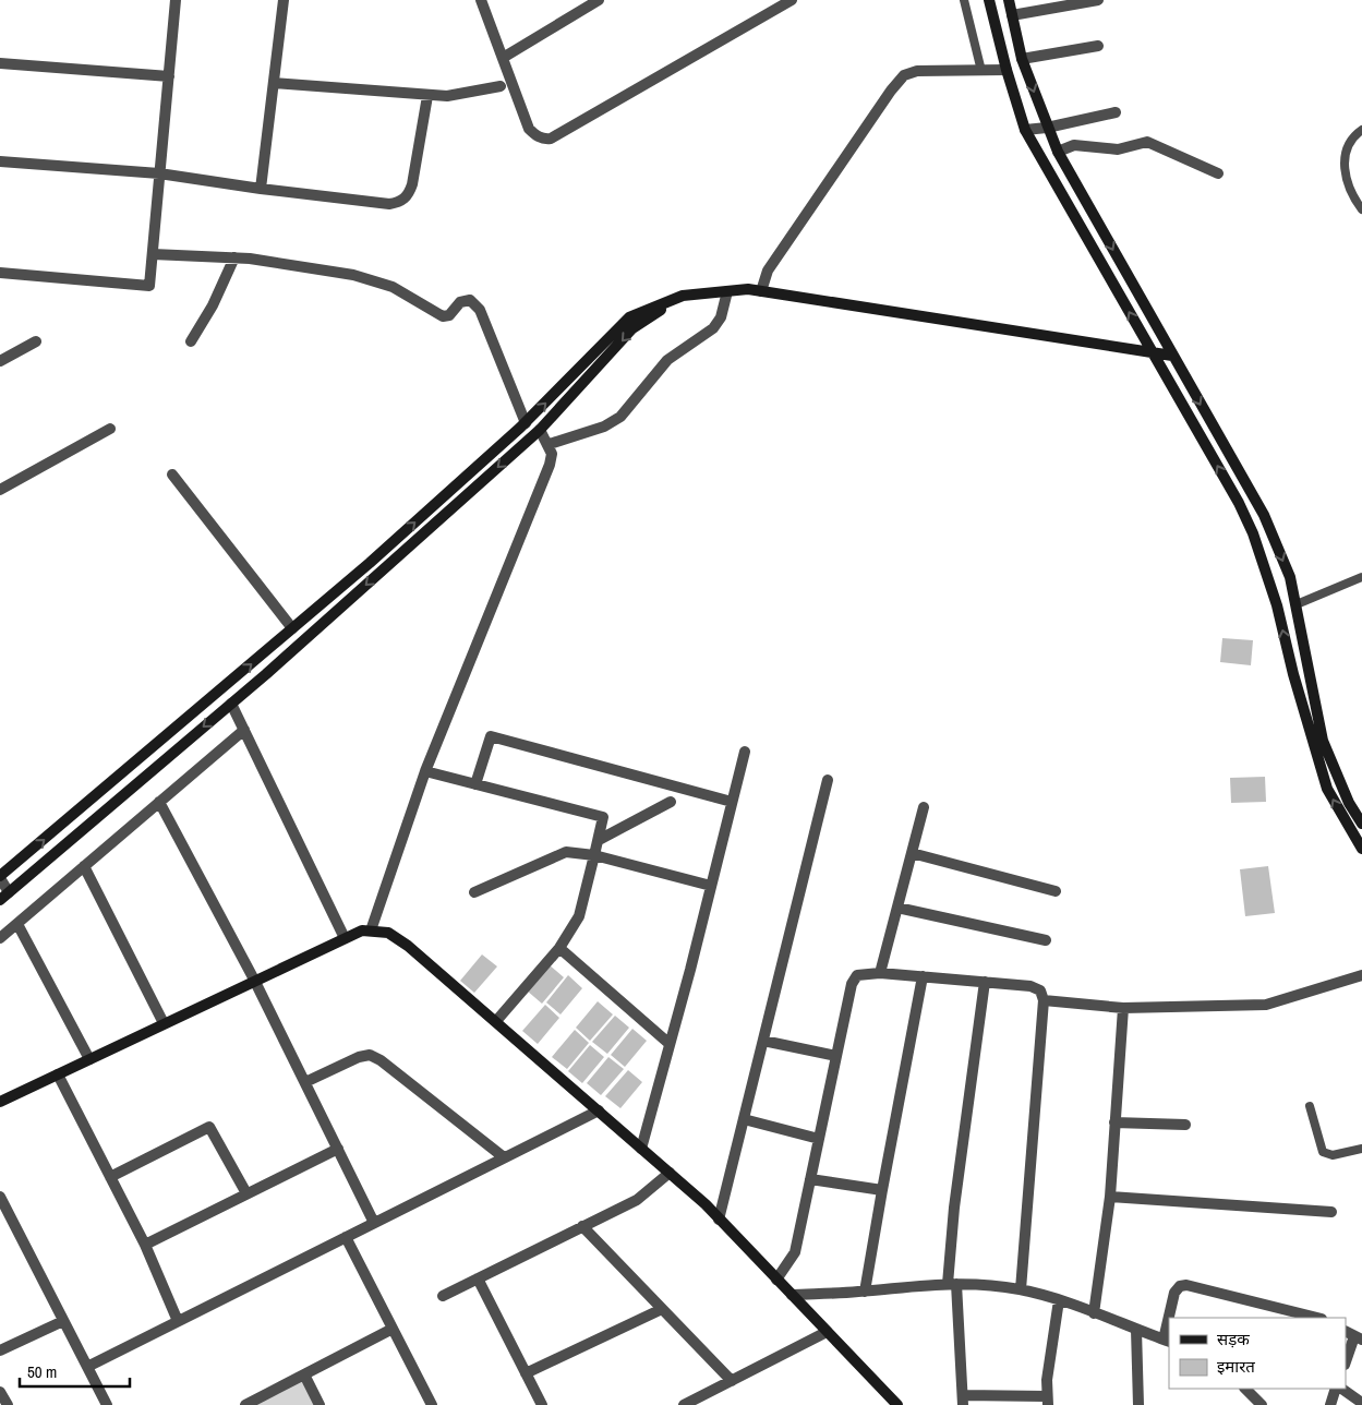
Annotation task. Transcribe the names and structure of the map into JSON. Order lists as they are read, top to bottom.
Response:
{
  "legend": ["सड़क", "इमारत"],
  "scale_bar": "50 m"
}
